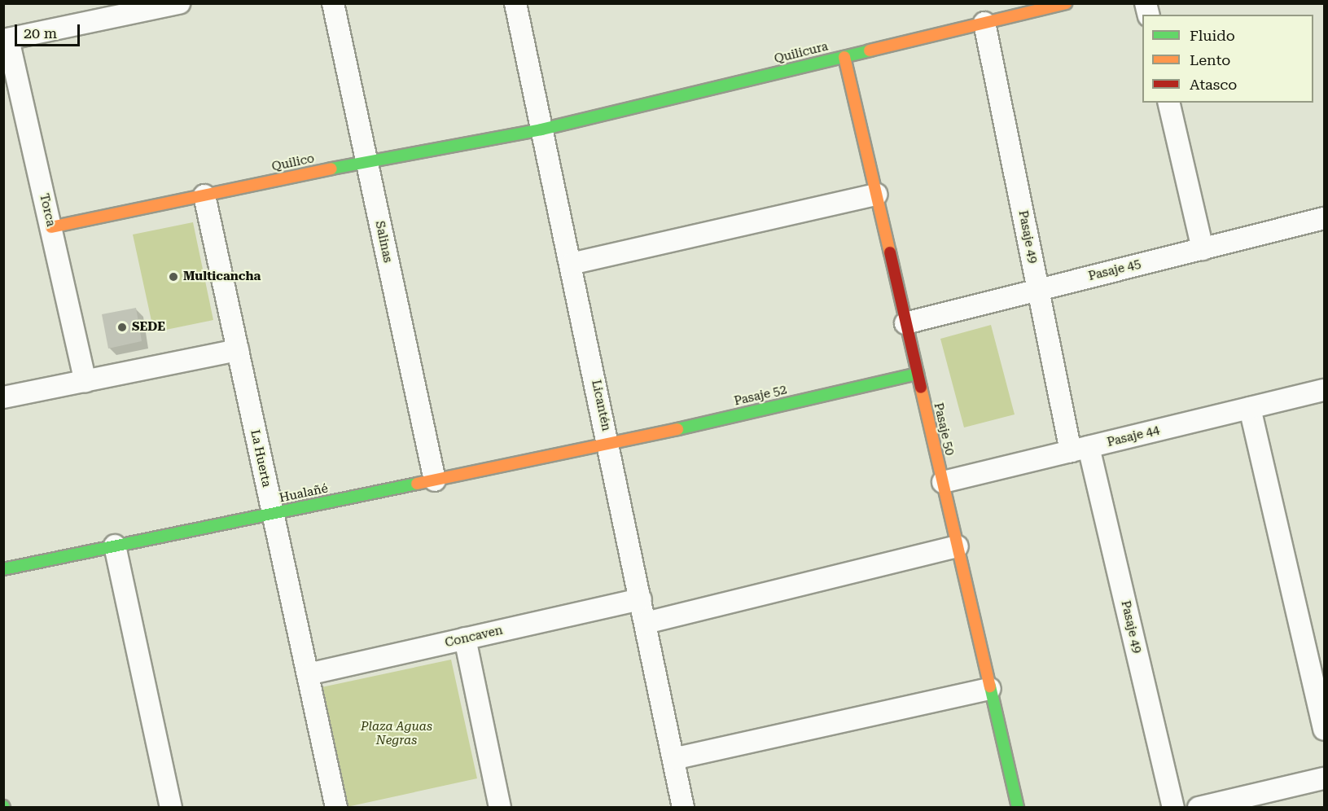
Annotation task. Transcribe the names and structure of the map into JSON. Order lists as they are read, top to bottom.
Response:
{
  "streets": {
    "street": [
      "Quilicura",
      "Quilico",
      "Torca",
      "Pasaje 49",
      "Salinas",
      "Pasaje 45",
      "Pasaje 52",
      "Licantén",
      "Pasaje 50",
      "Pasaje 44",
      "La Huerta",
      "Hualañé",
      "Concaven"
    ]
  },
  "crossings": [
    ["Quilicura", "Quilico"],
    ["Quilicura", "Pasaje 49"],
    ["Quilicura", "Licantén"],
    ["Quilicura", "Pasaje 50"],
    ["Quilico", "Torca"],
    ["Quilico", "Salinas"],
    ["Quilico", "Licantén"],
    ["Quilico", "La Huerta"],
    ["Pasaje 49", "Pasaje 45"],
    ["Pasaje 49", "Pasaje 44"],
    ["Salinas", "Hualañé"],
    ["Pasaje 45", "Pasaje 50"],
    ["Pasaje 52", "Licantén"],
    ["Pasaje 52", "Pasaje 50"],
    ["Pasaje 52", "Hualañé"],
    ["Licantén", "Hualañé"],
    ["Licantén", "Concaven"],
    ["Pasaje 50", "Pasaje 44"],
    ["La Huerta", "Hualañé"],
    ["La Huerta", "Concaven"]
  ],
  "parks": ["Plaza Aguas Negras"],
  "places": ["Multicancha", "SEDE"],
  "legend": ["Fluido", "Lento", "Atasco"],
  "scale_bar": "20 m"
}
